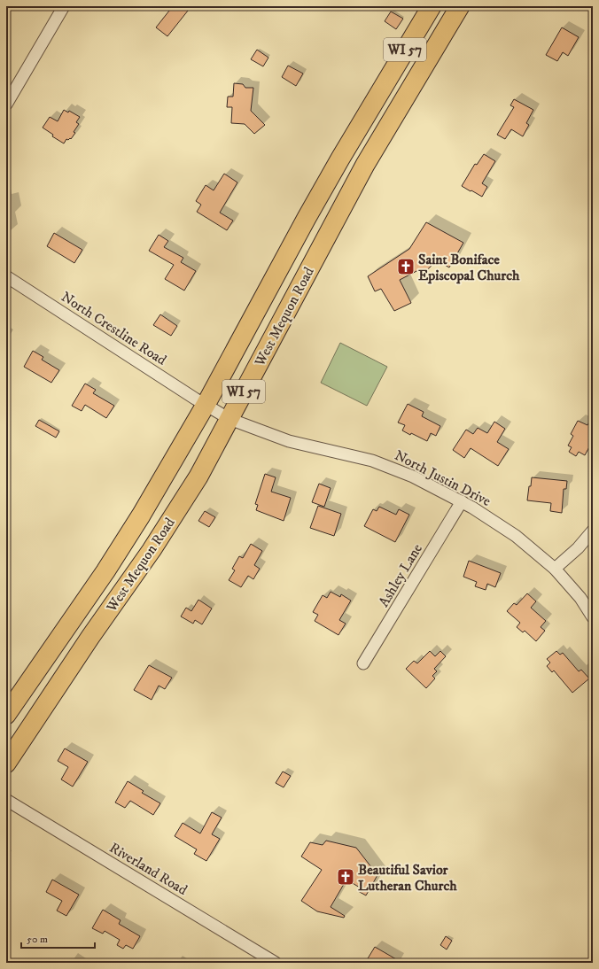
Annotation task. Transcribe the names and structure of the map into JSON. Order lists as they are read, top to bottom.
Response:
{
  "streets": {
    "main road": ["WI 57", "West Mequon Road"],
    "street": [
      "North Crestline Road",
      "North Justin Drive",
      "Ashley Lane",
      "Riverland Road"
    ]
  },
  "crossings": [
    ["West Mequon Road", "North Crestline Road"],
    ["West Mequon Road", "North Justin Drive"],
    ["North Crestline Road", "North Justin Drive"],
    ["North Justin Drive", "Ashley Lane"]
  ],
  "places": {
    "church": ["Saint Boniface Episcopal Church", "Beautiful Savior Lutheran Church"]
  },
  "scale_bar": "50 m"
}
